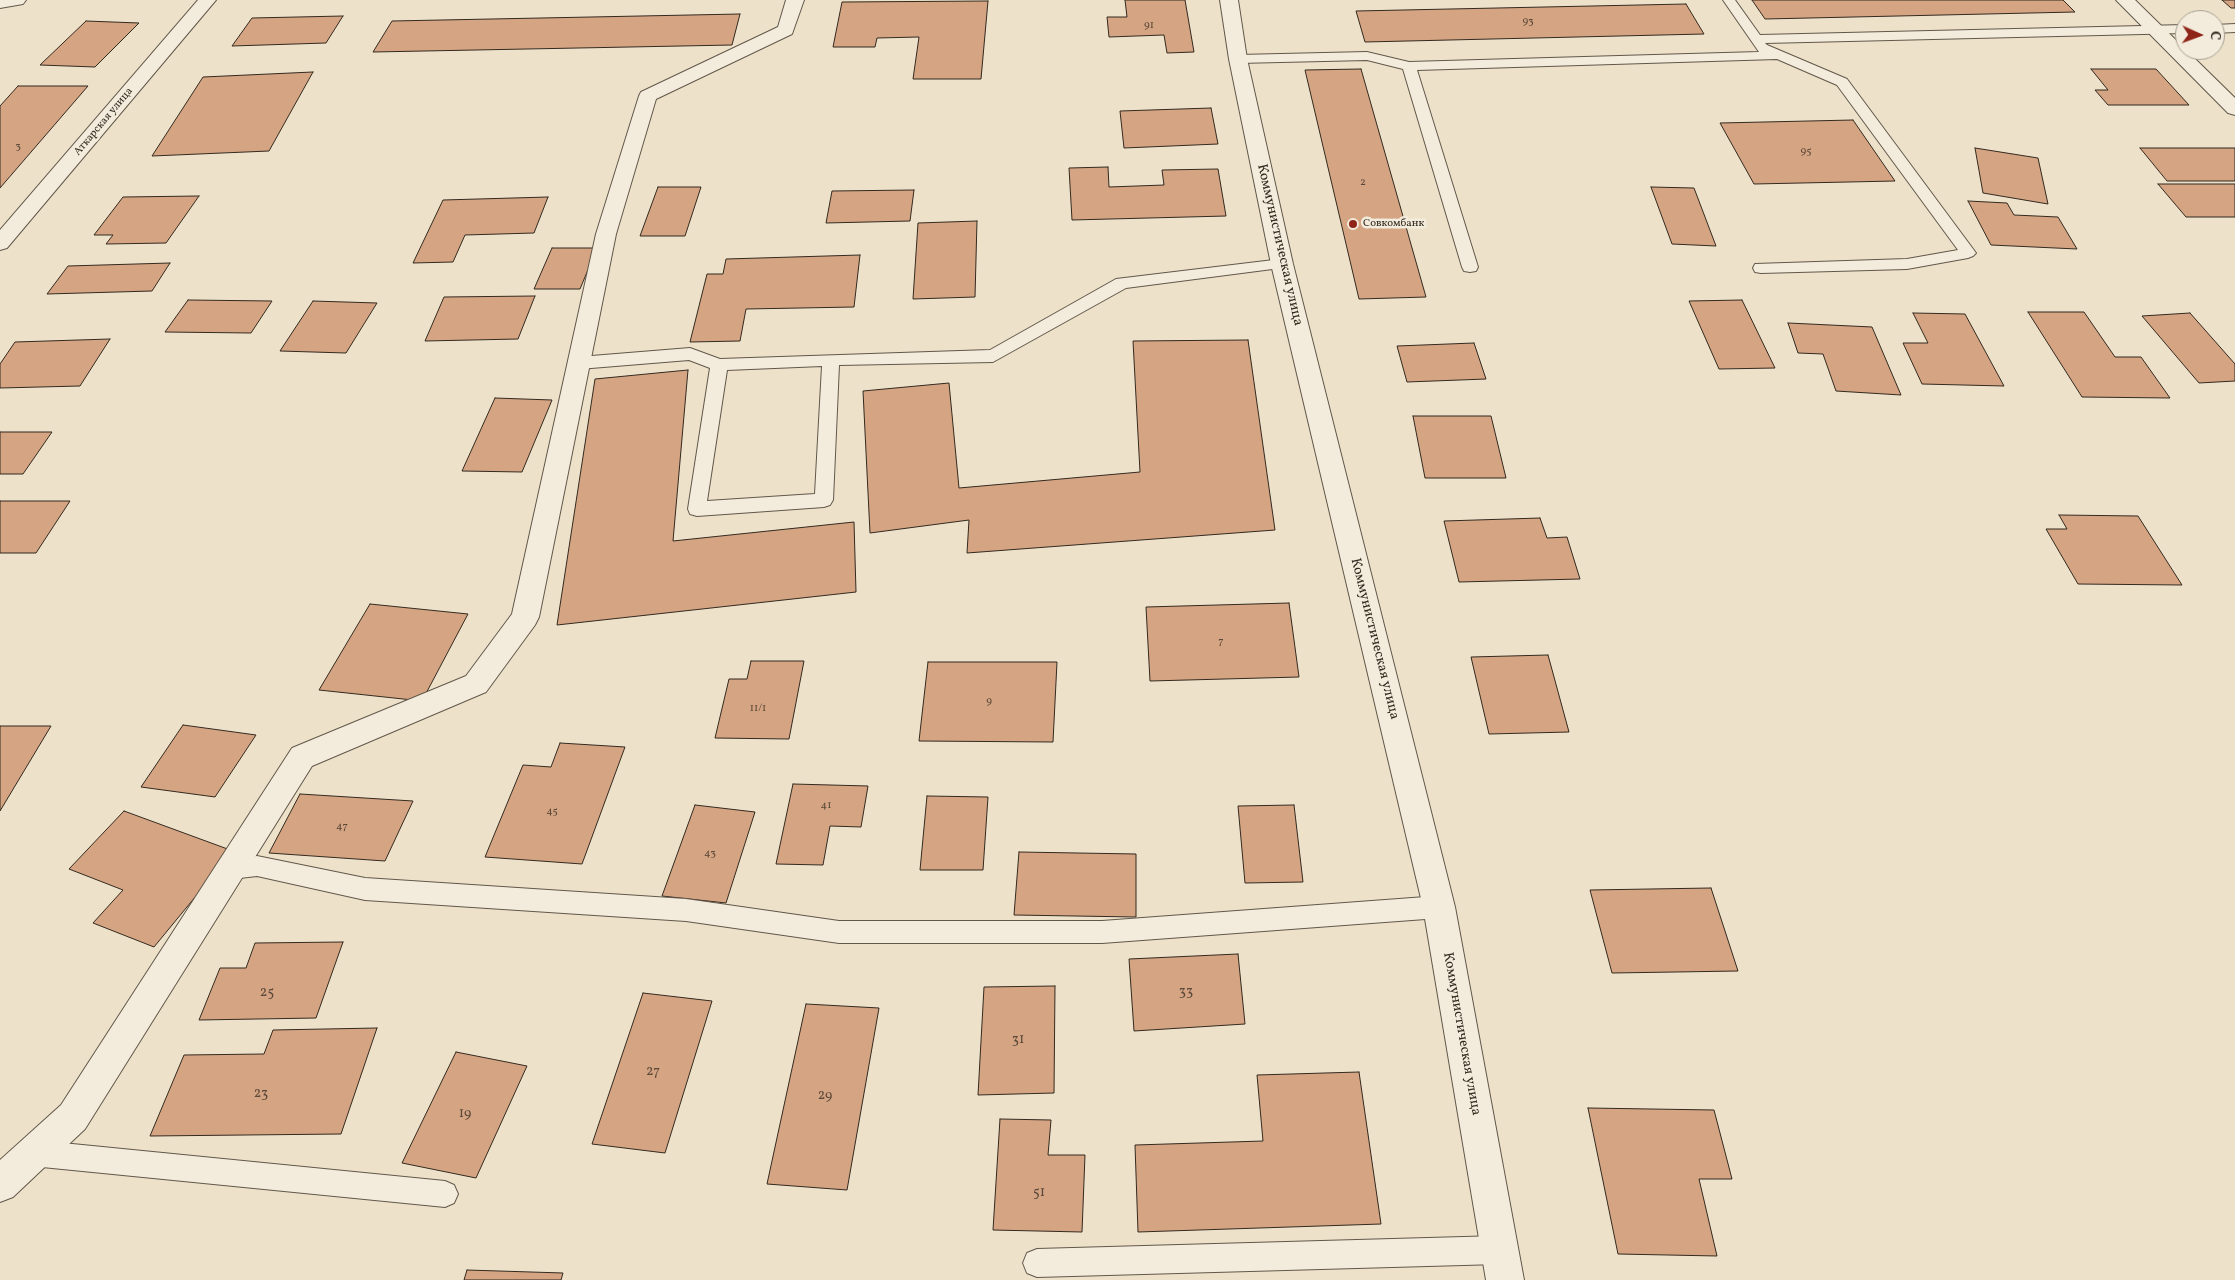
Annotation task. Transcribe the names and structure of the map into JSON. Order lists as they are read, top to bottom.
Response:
{
  "streets": {
    "street": ["Аткарская улица", "Коммунистическая улица"]
  },
  "places": ["Совкомбанк"],
  "house_numbers": [
    "93",
    "91",
    "3",
    "95",
    "2",
    "7",
    "9",
    "11/1",
    "41",
    "45",
    "47",
    "43",
    "33",
    "25",
    "31",
    "27",
    "23",
    "29",
    "19",
    "51"
  ],
  "north": "right"
}
